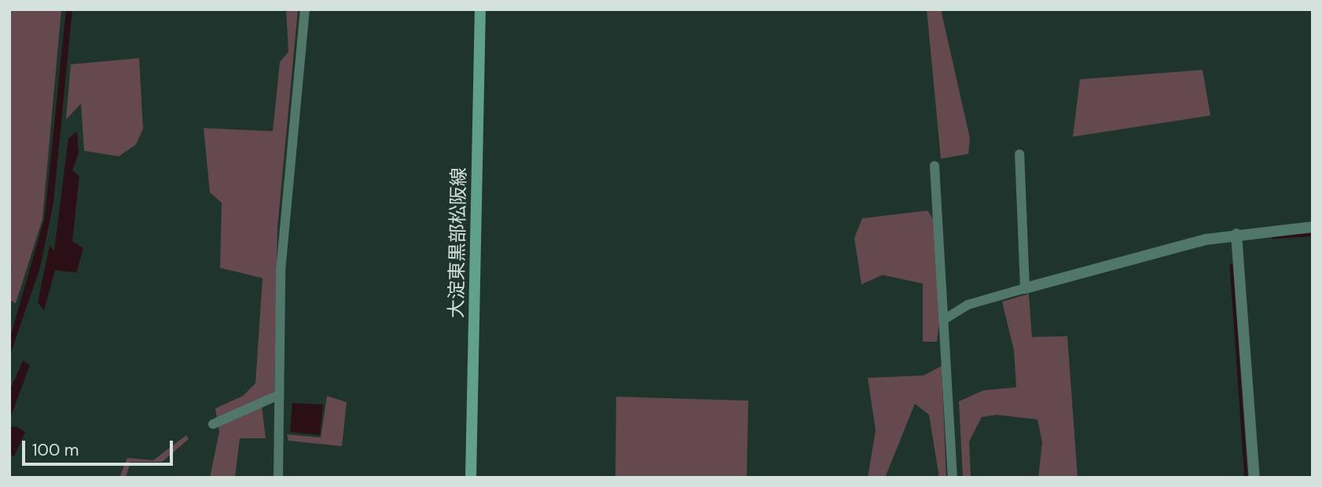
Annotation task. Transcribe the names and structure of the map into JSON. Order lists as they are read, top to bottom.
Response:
{
  "streets": {
    "main road": ["大淀東黒部松阪線"]
  },
  "scale_bar": "100 m"
}
